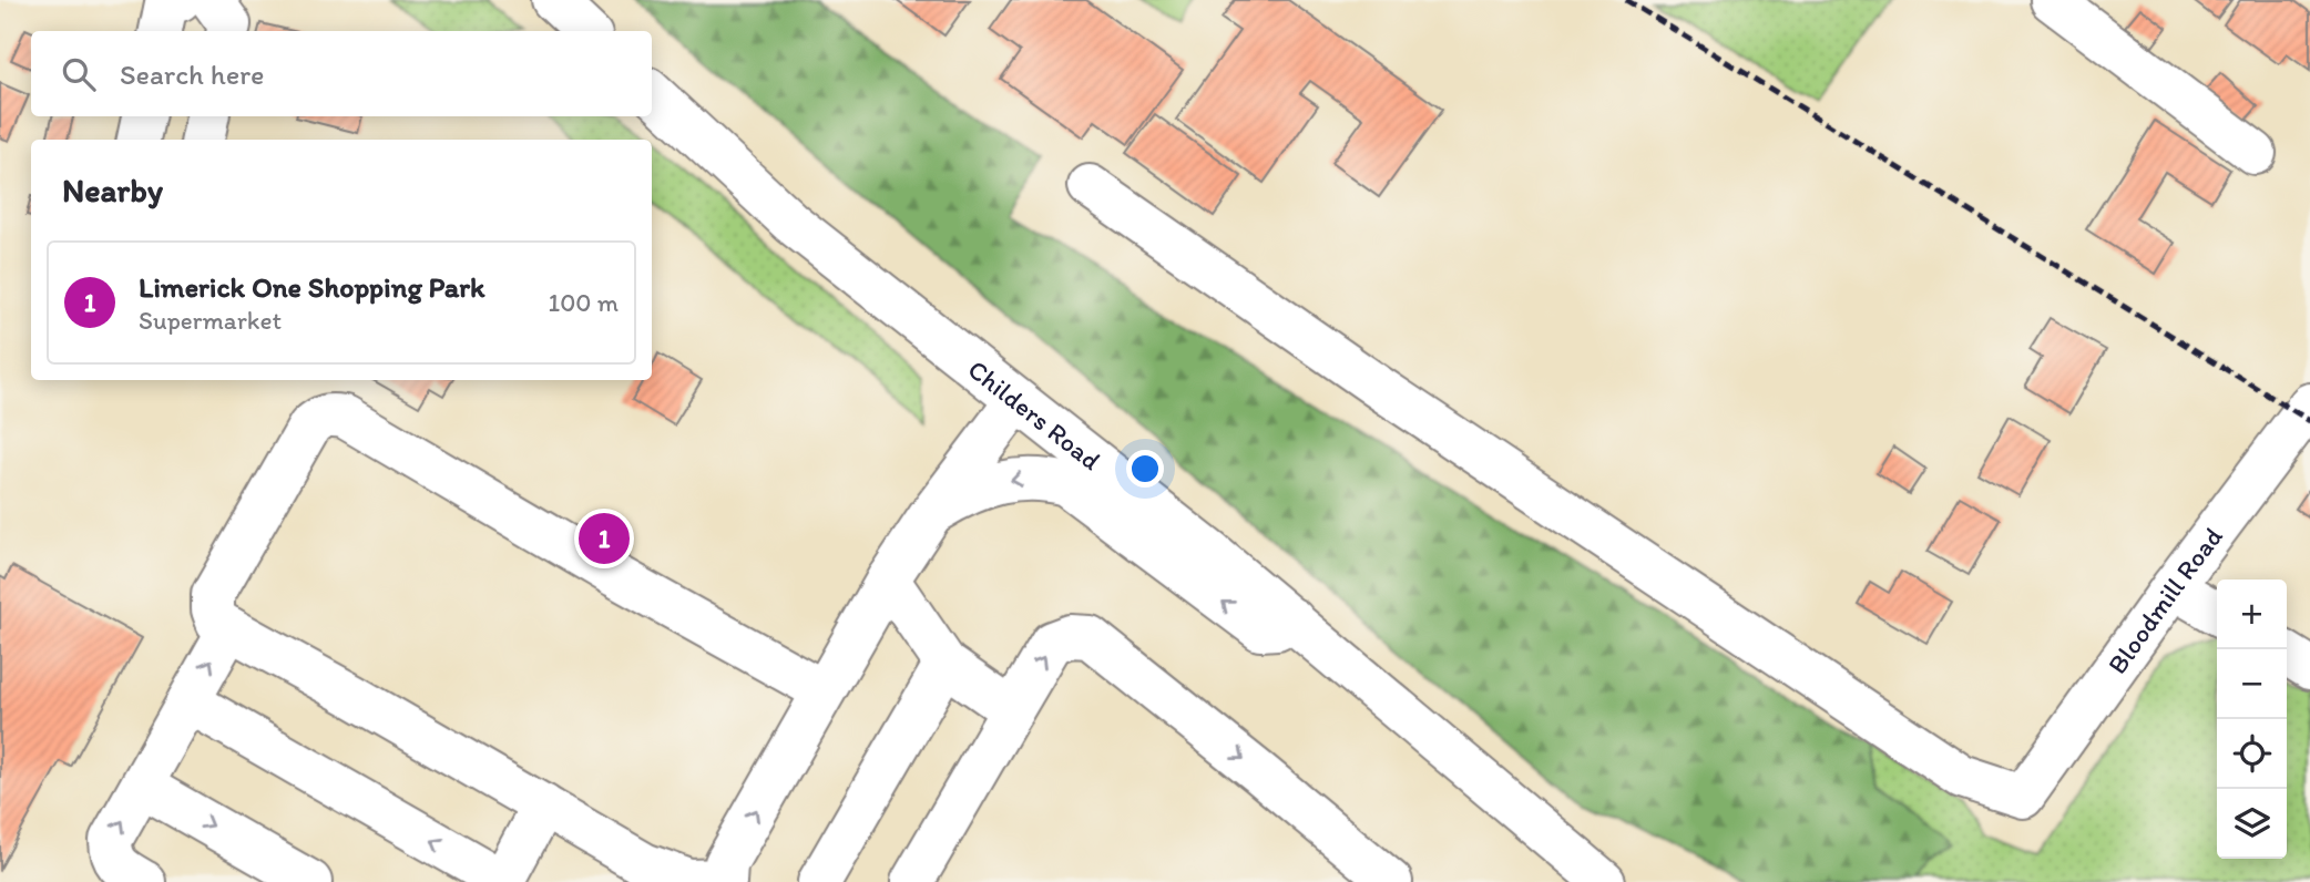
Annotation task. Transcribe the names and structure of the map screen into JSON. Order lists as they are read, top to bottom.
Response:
{
  "streets": {
    "main road": ["Childers Road", "Bloodmill Road"]
  },
  "page": {
    "search": "Search here",
    "heading": "Nearby",
    "list": [
      {
        "mark": "1",
        "name": "Limerick One Shopping Park",
        "note": "Supermarket",
        "value": "100 m"
      }
    ],
    "pins": "1",
    "map_buttons": ["+", "−"]
  }
}
